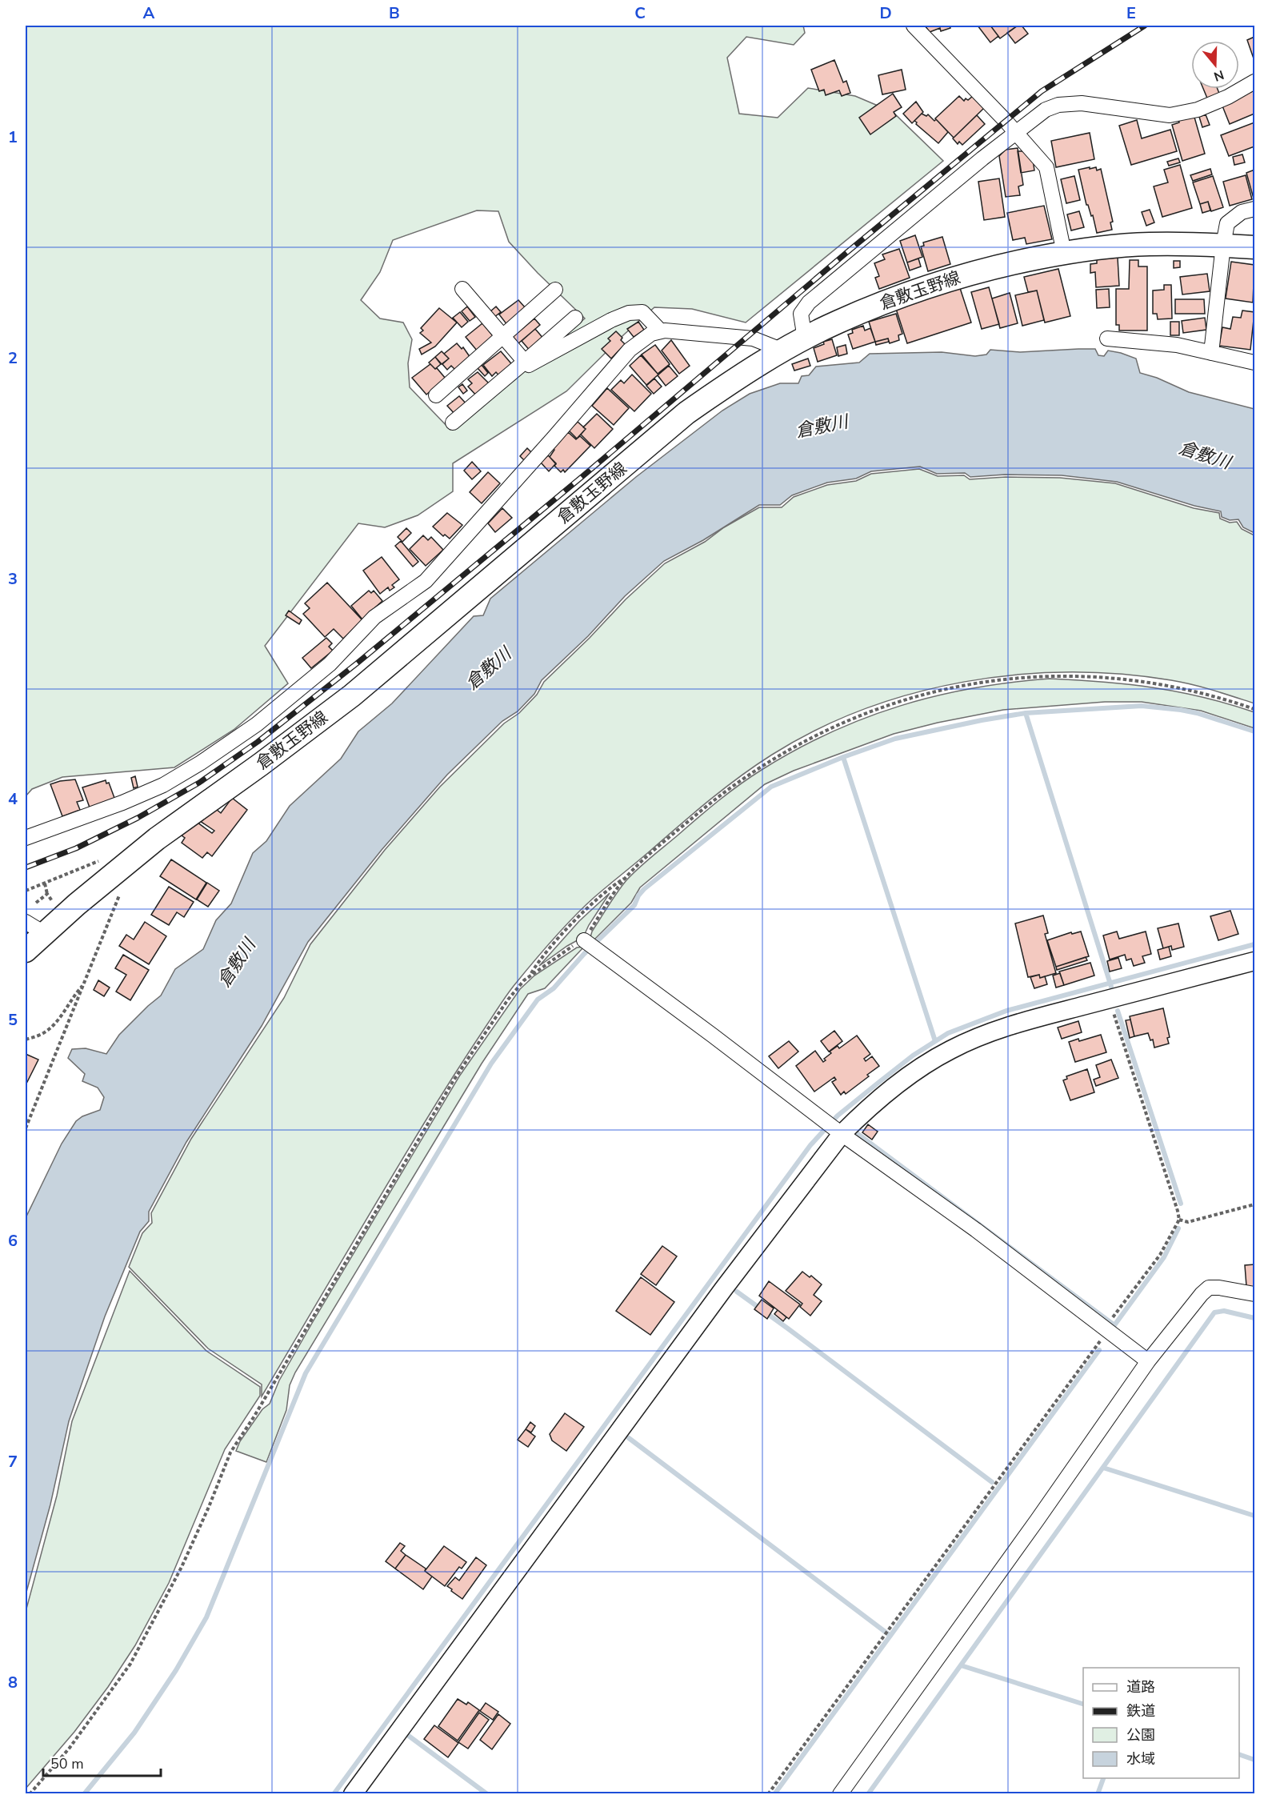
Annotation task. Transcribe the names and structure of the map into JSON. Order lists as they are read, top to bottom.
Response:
{
  "streets": {
    "main road": ["倉敷玉野線"]
  },
  "water": ["倉敷川"],
  "legend": [
    "道路",
    "鉄道",
    "公園",
    "水域"
  ],
  "scale_bar": "50 m",
  "north": "bottom",
  "grid": {
    "columns": [
      "A",
      "B",
      "C",
      "D",
      "E"
    ],
    "rows": [
      "1",
      "2",
      "3",
      "4",
      "5",
      "6",
      "7",
      "8"
    ]
  }
}
